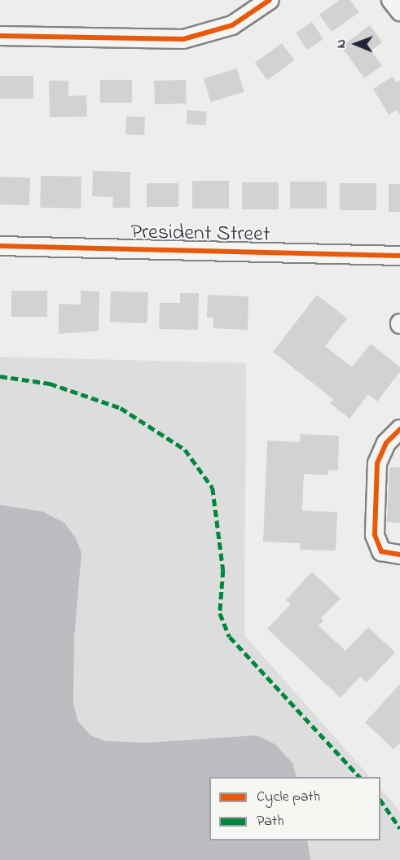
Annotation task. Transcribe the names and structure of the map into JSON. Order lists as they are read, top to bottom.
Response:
{
  "streets": {
    "street": ["President Street"]
  },
  "legend": ["Cycle path", "Path"],
  "north": "left"
}
